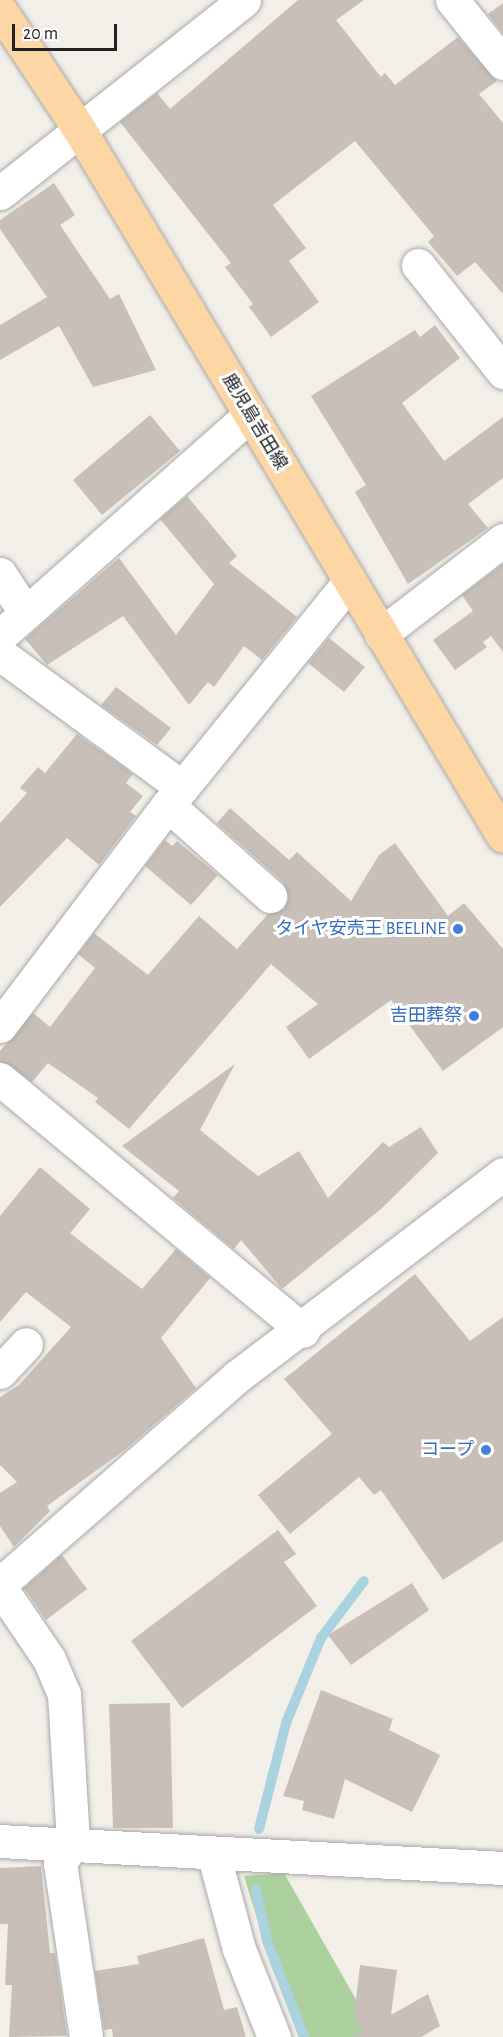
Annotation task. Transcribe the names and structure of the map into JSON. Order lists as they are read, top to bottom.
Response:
{
  "streets": {
    "main road": ["鹿児島吉田線"]
  },
  "places": ["タイヤ安売王 BEELINE", "吉田葬祭", "コープ"],
  "scale_bar": "20 m"
}
